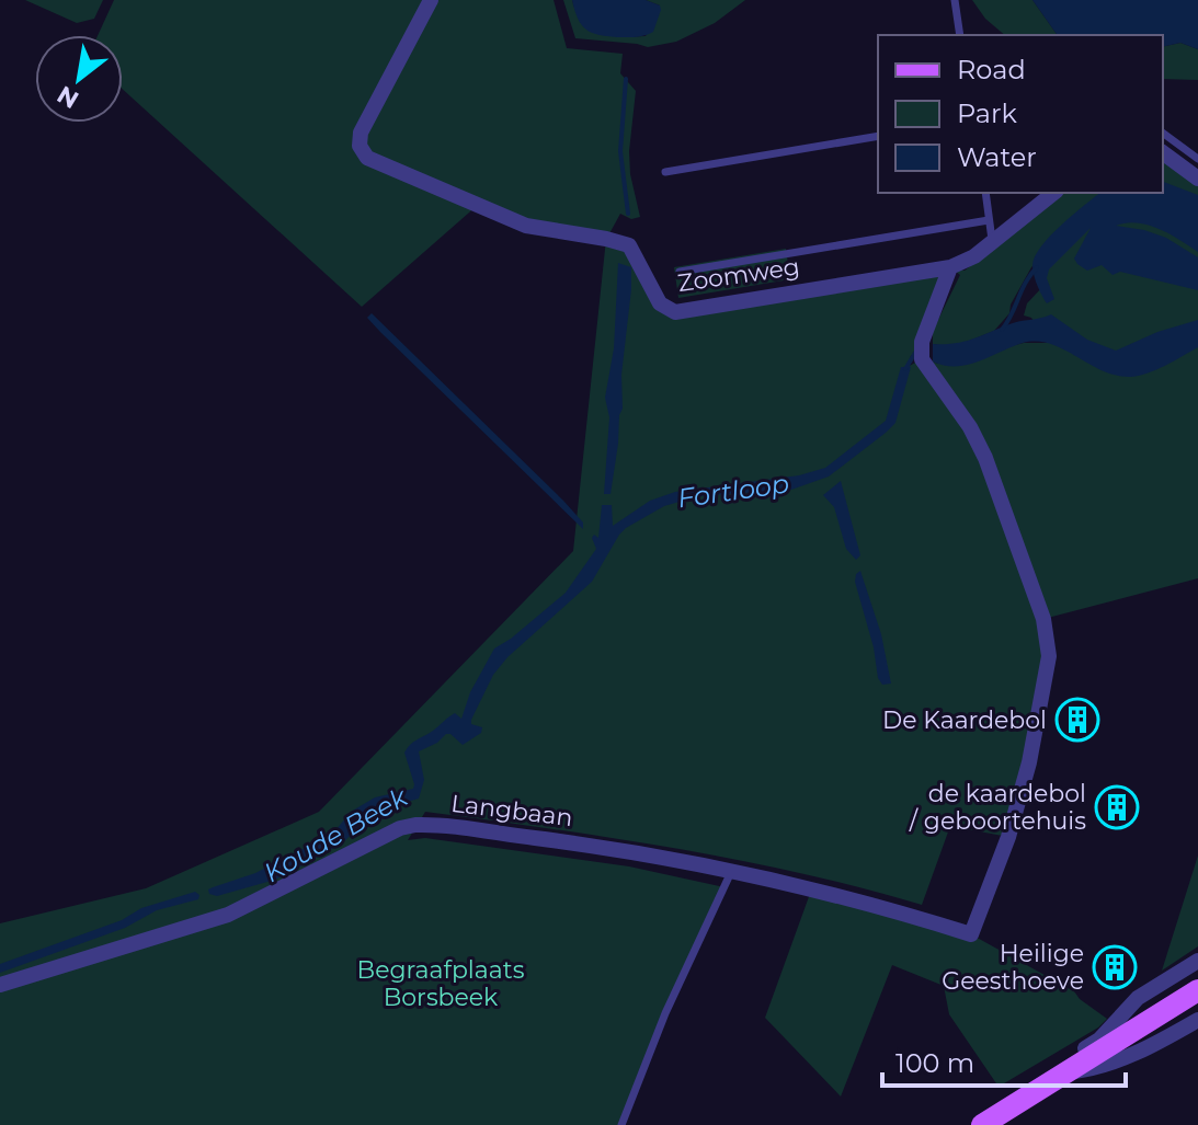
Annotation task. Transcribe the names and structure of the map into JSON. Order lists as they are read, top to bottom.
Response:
{
  "streets": {
    "street": ["Zoomweg", "Langbaan"]
  },
  "crossings": [
    ["Zoomweg", "Langbaan"]
  ],
  "water": ["Fortloop", "Koude Beek"],
  "parks": ["Begraafplaats Borsbeek"],
  "places": {
    "building": ["De Kaardebol", "de kaardebol / geboortehuis", "Heilige Geesthoeve"]
  },
  "legend": ["Road", "Park", "Water"],
  "scale_bar": "100 m",
  "north": "bottom left"
}
